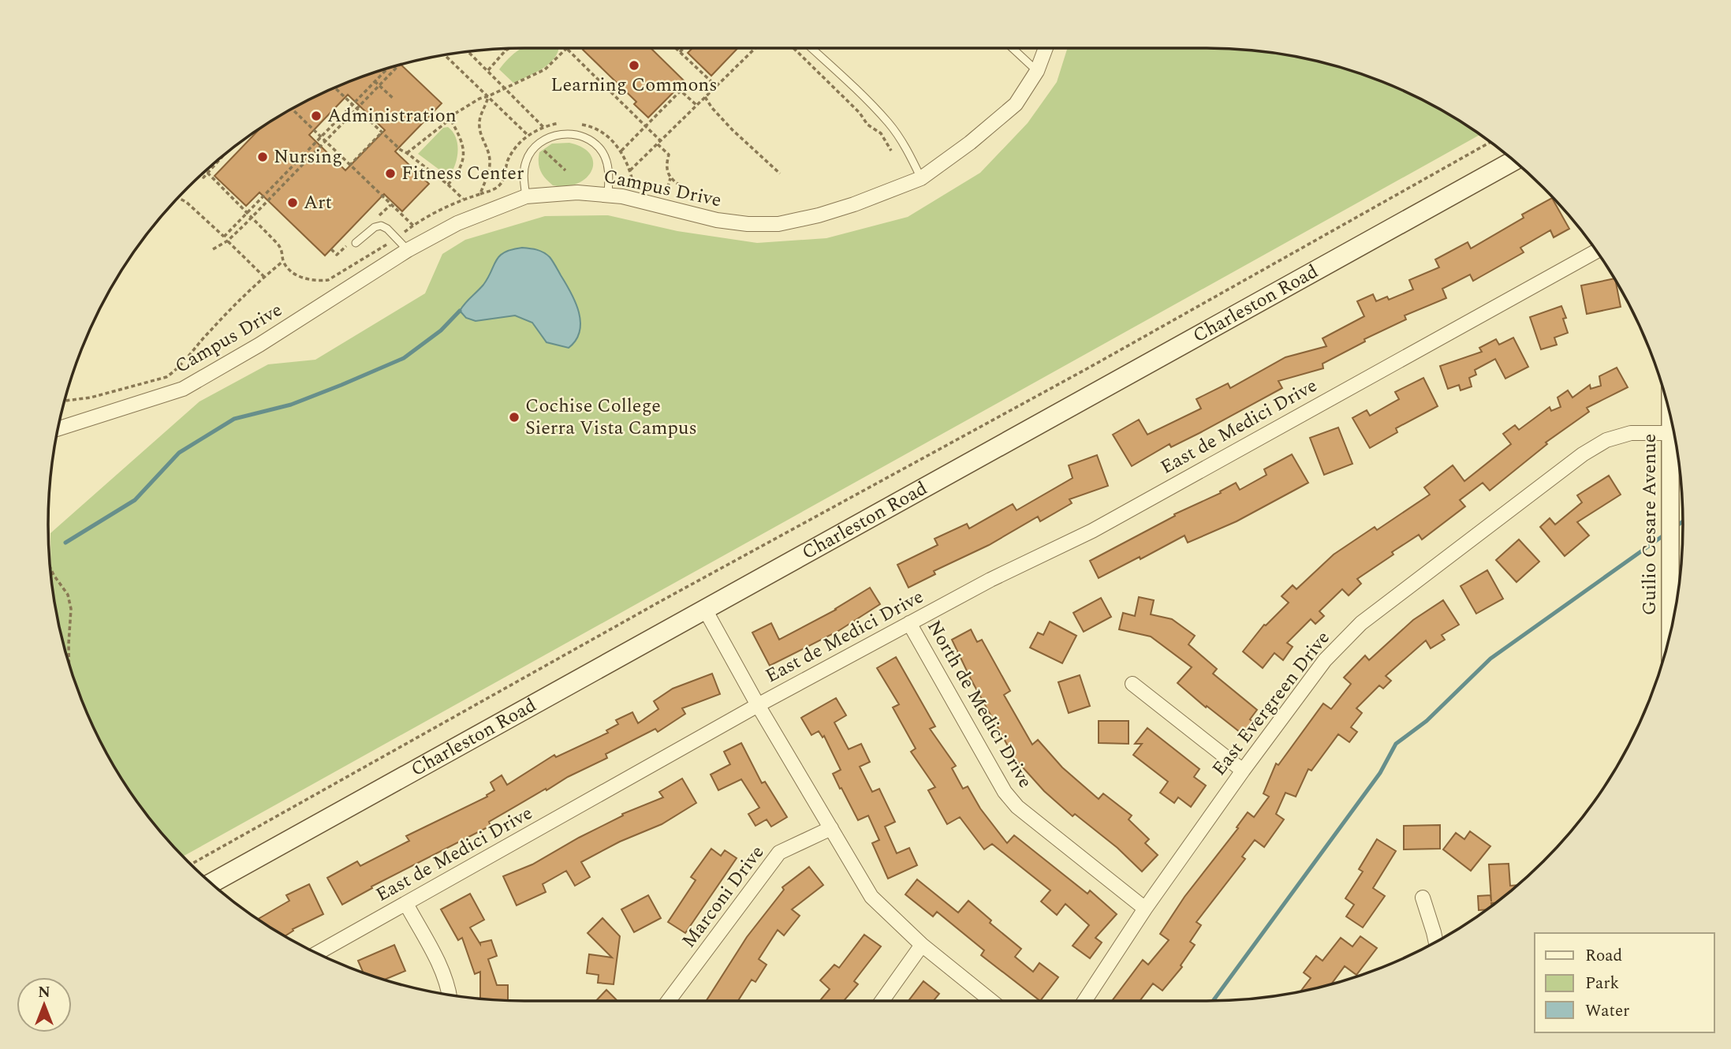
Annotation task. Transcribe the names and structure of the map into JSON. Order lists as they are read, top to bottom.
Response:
{
  "streets": {
    "main road": ["Charleston Road"],
    "street": [
      "Campus Drive",
      "East de Medici Drive",
      "Guilio Cesare Avenue",
      "East Evergreen Drive",
      "North de Medici Drive",
      "Marconi Drive"
    ]
  },
  "crossings": [
    ["East de Medici Drive", "North de Medici Drive"],
    ["Guilio Cesare Avenue", "East Evergreen Drive"],
    ["East Evergreen Drive", "North de Medici Drive"]
  ],
  "places": [
    "Learning Commons",
    "Administration",
    "Nursing",
    "Fitness Center",
    "Art",
    "Cochise College Sierra Vista Campus"
  ],
  "legend": ["Road", "Park", "Water"],
  "north": "top"
}
